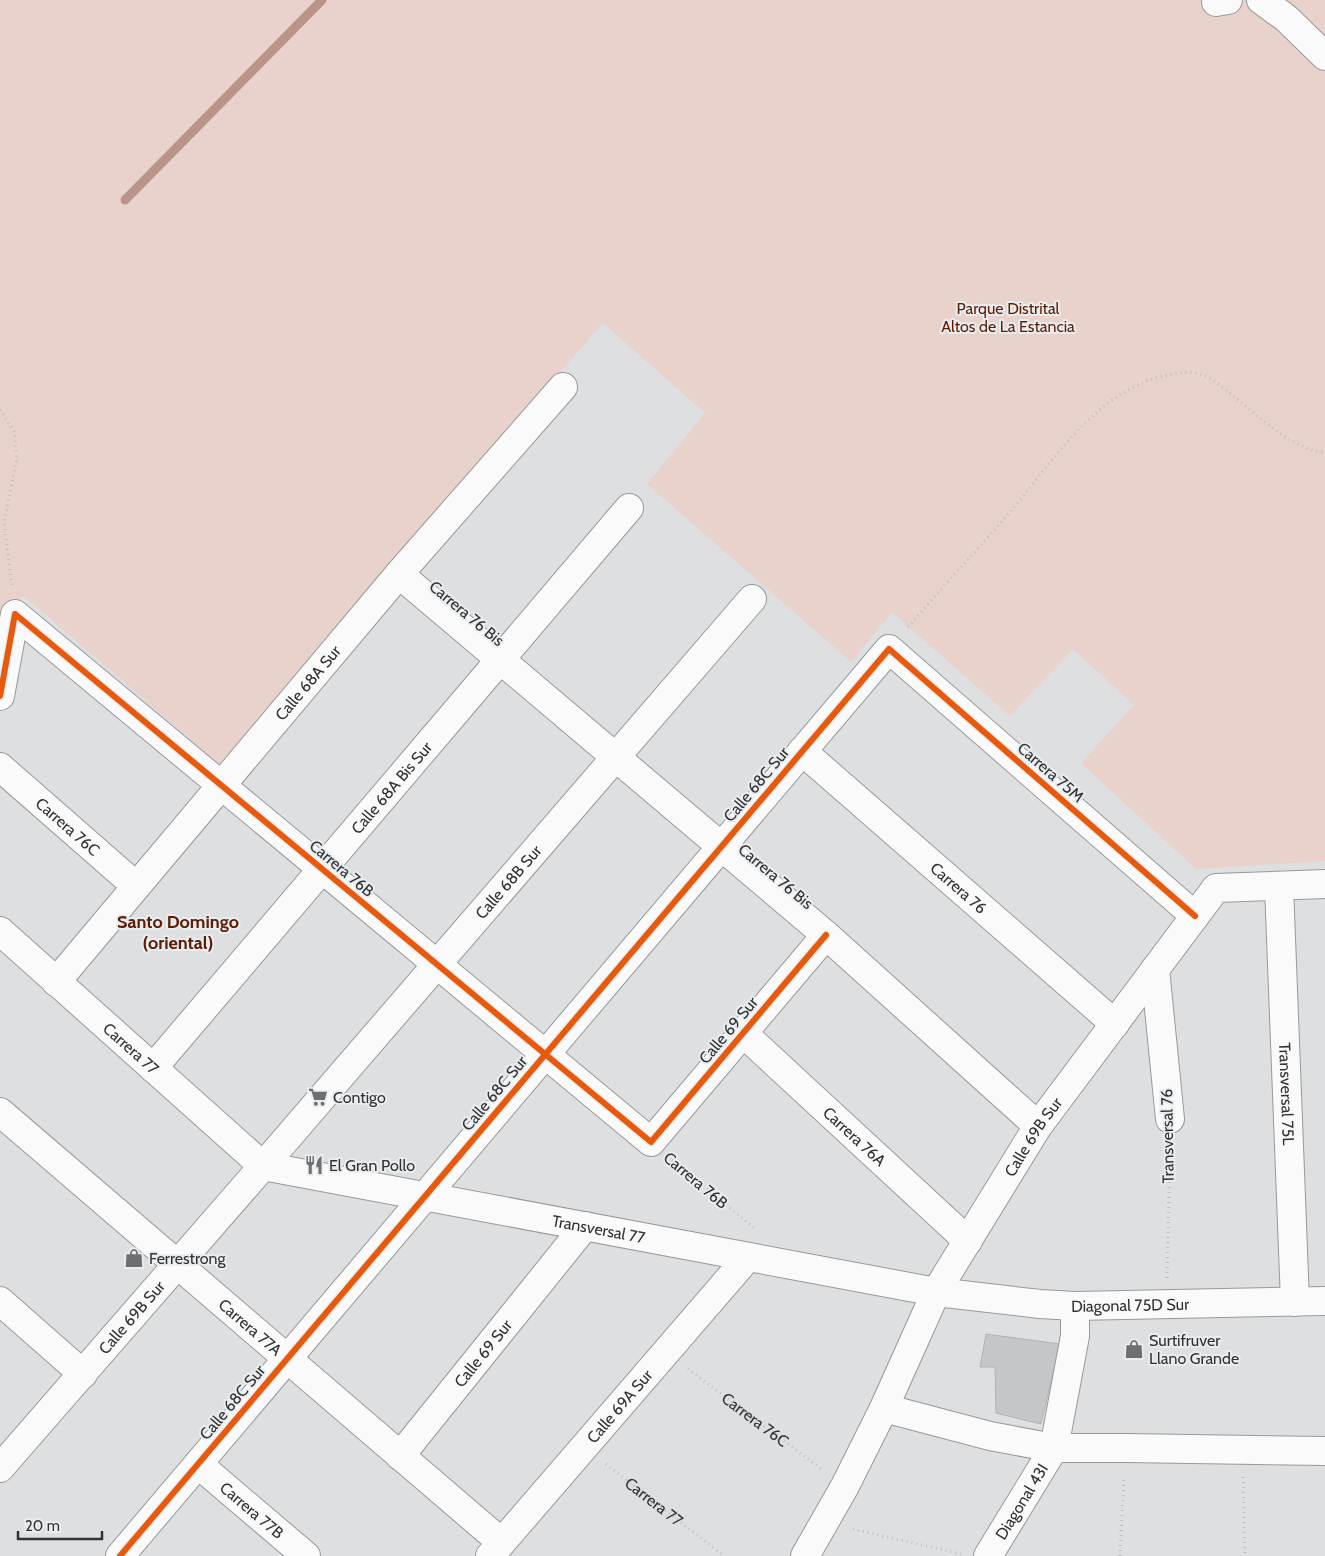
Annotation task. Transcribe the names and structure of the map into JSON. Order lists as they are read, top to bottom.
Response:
{
  "streets": {
    "street": [
      "Carrera 76 Bis",
      "Calle 68A Sur",
      "Carrera 75M",
      "Calle 68C Sur",
      "Calle 68A Bis Sur",
      "Carrera 76C",
      "Carrera 76B",
      "Calle 68B Sur",
      "Carrera 76",
      "Calle 69 Sur",
      "Carrera 77",
      "Transversal 75L",
      "Transversal 76",
      "Carrera 76A",
      "Calle 69B Sur",
      "Transversal 77",
      "Diagonal 75D Sur",
      "Carrera 77A",
      "Calle 69A Sur",
      "Diagonal 43I",
      "Carrera 77B"
    ]
  },
  "crossings": [
    ["Carrera 76 Bis", "Calle 68A Sur"],
    ["Carrera 76 Bis", "Calle 68C Sur"],
    ["Carrera 76 Bis", "Calle 68A Bis Sur"],
    ["Carrera 76 Bis", "Calle 68B Sur"],
    ["Carrera 76 Bis", "Calle 69 Sur"],
    ["Carrera 76 Bis", "Calle 69B Sur"],
    ["Calle 68A Sur", "Carrera 76C"],
    ["Calle 68A Sur", "Carrera 76B"],
    ["Calle 68A Sur", "Carrera 77"],
    ["Carrera 75M", "Calle 68C Sur"],
    ["Carrera 75M", "Calle 69B Sur"],
    ["Calle 68C Sur", "Carrera 76B"],
    ["Calle 68C Sur", "Carrera 76"],
    ["Calle 68C Sur", "Transversal 77"],
    ["Calle 68C Sur", "Carrera 77A"],
    ["Calle 68C Sur", "Carrera 77B"],
    ["Calle 68A Bis Sur", "Carrera 76B"],
    ["Calle 68A Bis Sur", "Carrera 77"],
    ["Carrera 76C", "Calle 69B Sur"],
    ["Carrera 76C", "Calle 69A Sur"],
    ["Carrera 76B", "Calle 68B Sur"],
    ["Carrera 76B", "Calle 69 Sur"],
    ["Calle 68B Sur", "Carrera 77"],
    ["Calle 68B Sur", "Calle 69B Sur"],
    ["Calle 68B Sur", "Transversal 77"],
    ["Carrera 76", "Calle 69B Sur"],
    ["Calle 69 Sur", "Carrera 76A"],
    ["Calle 69 Sur", "Transversal 77"],
    ["Calle 69 Sur", "Carrera 77A"],
    ["Carrera 77", "Calle 69B Sur"],
    ["Carrera 77", "Transversal 77"],
    ["Carrera 77", "Calle 69A Sur"],
    ["Transversal 75L", "Calle 69B Sur"],
    ["Transversal 75L", "Diagonal 75D Sur"],
    ["Transversal 76", "Calle 69B Sur"],
    ["Transversal 76", "Diagonal 75D Sur"],
    ["Carrera 76A", "Calle 69B Sur"],
    ["Calle 69B Sur", "Transversal 77"],
    ["Calle 69B Sur", "Diagonal 75D Sur"],
    ["Calle 69B Sur", "Carrera 77A"],
    ["Transversal 77", "Diagonal 75D Sur"],
    ["Transversal 77", "Calle 69A Sur"],
    ["Carrera 77A", "Calle 69A Sur"]
  ],
  "districts": ["Santo Domingo (oriental)"],
  "parks": ["Parque Distrital Altos de La Estancia"],
  "places": {
    "supermarket": ["Contigo"],
    "restaurant": ["El Gran Pollo"],
    "shop": ["Ferrestrong", "Surtifruver Llano Grande"]
  },
  "scale_bar": "20 m"
}
